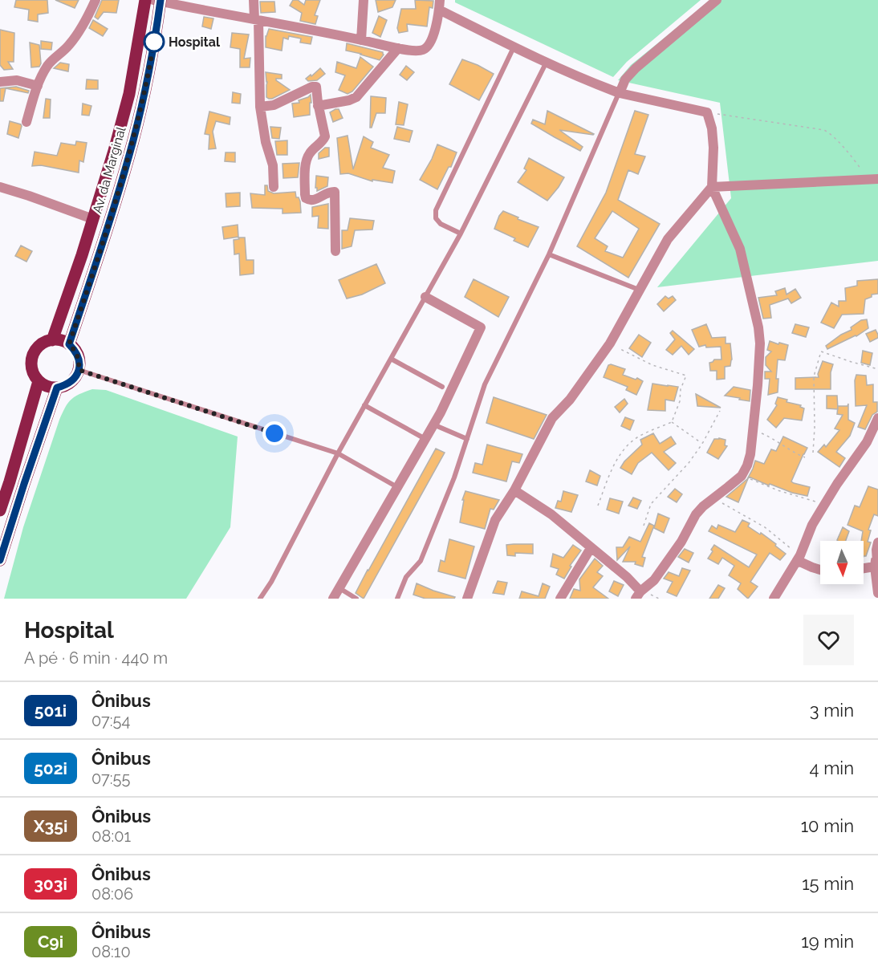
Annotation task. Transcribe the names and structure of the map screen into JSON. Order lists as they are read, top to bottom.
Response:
{
  "streets": {
    "main road": ["Av. da Marginal"]
  },
  "places": ["Hospital"],
  "lines": ["bus line 501i"],
  "north": "bottom",
  "page": {
    "heading": ["Hospital", "A pé · 6 min · 440 m"],
    "list": [
      {
        "mark": "501i",
        "name": "Ônibus",
        "note": "07:54",
        "value": "3 min"
      },
      {
        "mark": "502i",
        "name": "Ônibus",
        "note": "07:55",
        "value": "4 min"
      },
      {
        "mark": "X35i",
        "name": "Ônibus",
        "note": "08:01",
        "value": "10 min"
      },
      {
        "mark": "303i",
        "name": "Ônibus",
        "note": "08:06",
        "value": "15 min"
      },
      {
        "mark": "C9i",
        "name": "Ônibus",
        "note": "08:10",
        "value": "19 min"
      }
    ]
  }
}
